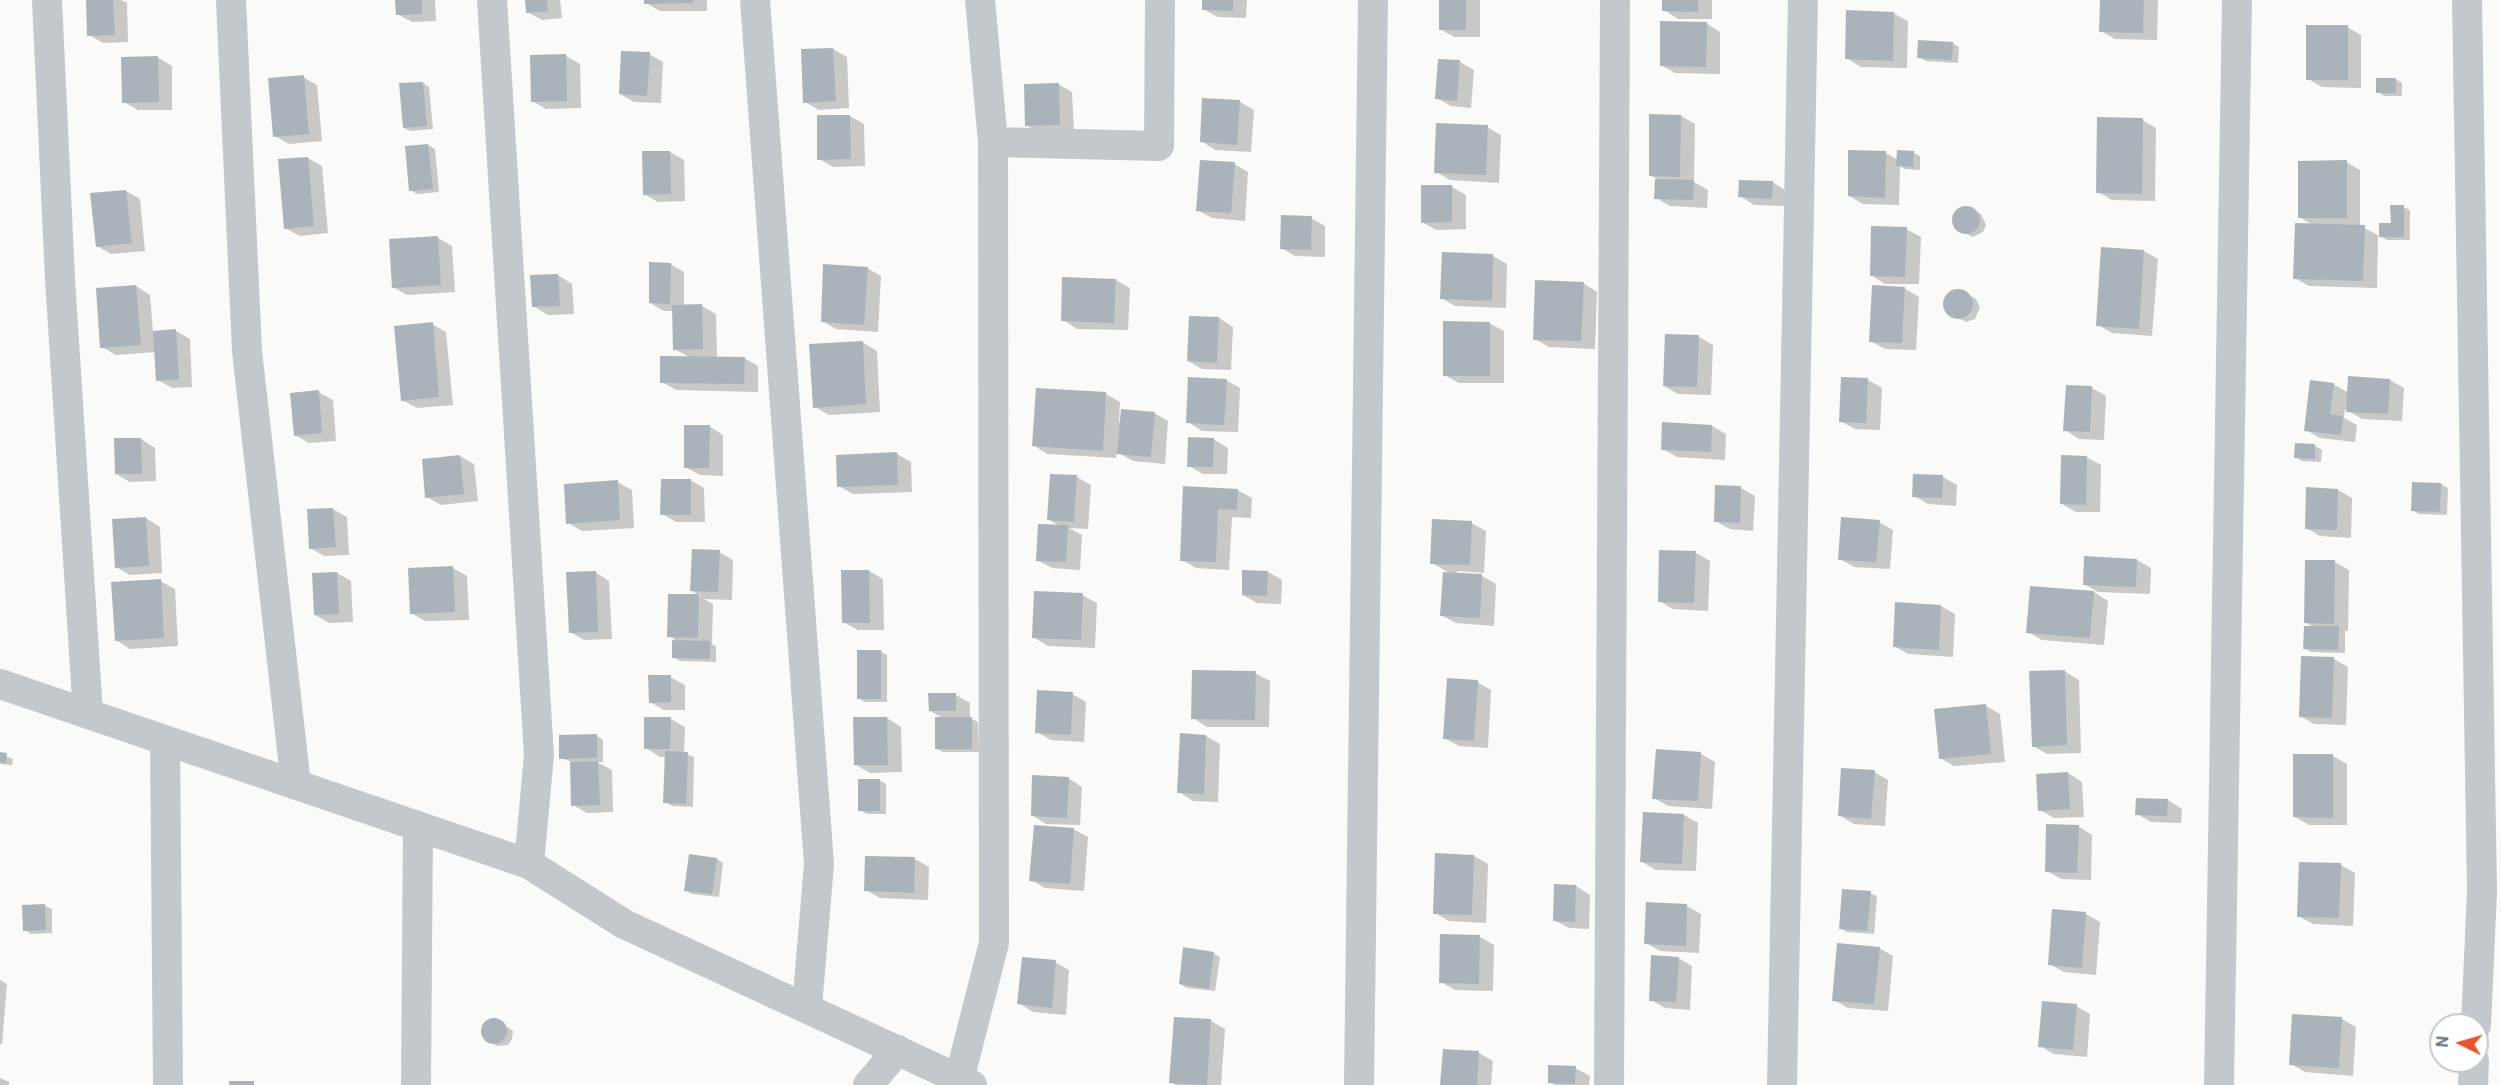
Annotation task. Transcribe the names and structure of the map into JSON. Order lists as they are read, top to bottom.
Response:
{
  "north": "left"
}
